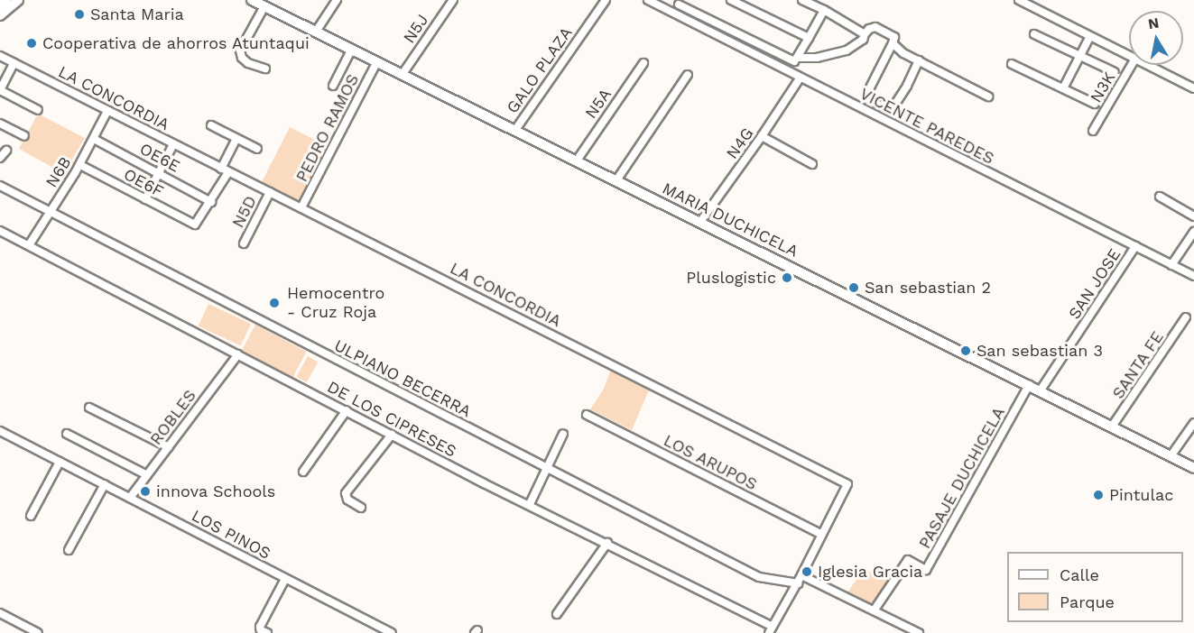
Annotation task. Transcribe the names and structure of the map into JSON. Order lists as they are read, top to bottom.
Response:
{
  "streets": {
    "main road": ["MARIA DUCHICELA"],
    "street": [
      "N5J",
      "GALO PLAZA",
      "N3K",
      "LA CONCORDIA",
      "N5A",
      "VICENTE PAREDES",
      "PEDRO RAMOS",
      "N4G",
      "OE6E",
      "N6B",
      "OE6F",
      "N5D",
      "SAN JOSE",
      "SANTA FE",
      "ULPIANO BECERRA",
      "ROBLES",
      "DE LOS CIPRESES",
      "LOS ARUPOS",
      "PASAJE DUCHICELA",
      "LOS PINOS"
    ]
  },
  "crossings": [
    ["N5J", "MARIA DUCHICELA"],
    ["GALO PLAZA", "MARIA DUCHICELA"],
    ["LA CONCORDIA", "PEDRO RAMOS"],
    ["LA CONCORDIA", "N6B"],
    ["LA CONCORDIA", "N5D"],
    ["LA CONCORDIA", "ULPIANO BECERRA"],
    ["LA CONCORDIA", "DE LOS CIPRESES"],
    ["LA CONCORDIA", "LOS ARUPOS"],
    ["N5A", "MARIA DUCHICELA"],
    ["VICENTE PAREDES", "N4G"],
    ["VICENTE PAREDES", "SAN JOSE"],
    ["PEDRO RAMOS", "MARIA DUCHICELA"],
    ["N4G", "MARIA DUCHICELA"],
    ["OE6E", "N6B"],
    ["OE6E", "OE6F"],
    ["N6B", "OE6F"],
    ["N6B", "ULPIANO BECERRA"],
    ["N6B", "DE LOS CIPRESES"],
    ["MARIA DUCHICELA", "SAN JOSE"],
    ["MARIA DUCHICELA", "SANTA FE"],
    ["MARIA DUCHICELA", "PASAJE DUCHICELA"],
    ["ROBLES", "DE LOS CIPRESES"],
    ["ROBLES", "LOS PINOS"]
  ],
  "places": [
    "Santa Maria",
    "Cooperativa de ahorros Atuntaqui",
    "Pluslogistic",
    "San sebastian 2",
    "Hemocentro - Cruz Roja",
    "San sebastian 3",
    "innova Schools",
    "Pintulac",
    "Iglesia Gracia"
  ],
  "legend": ["Calle", "Parque"],
  "north": "top"
}
